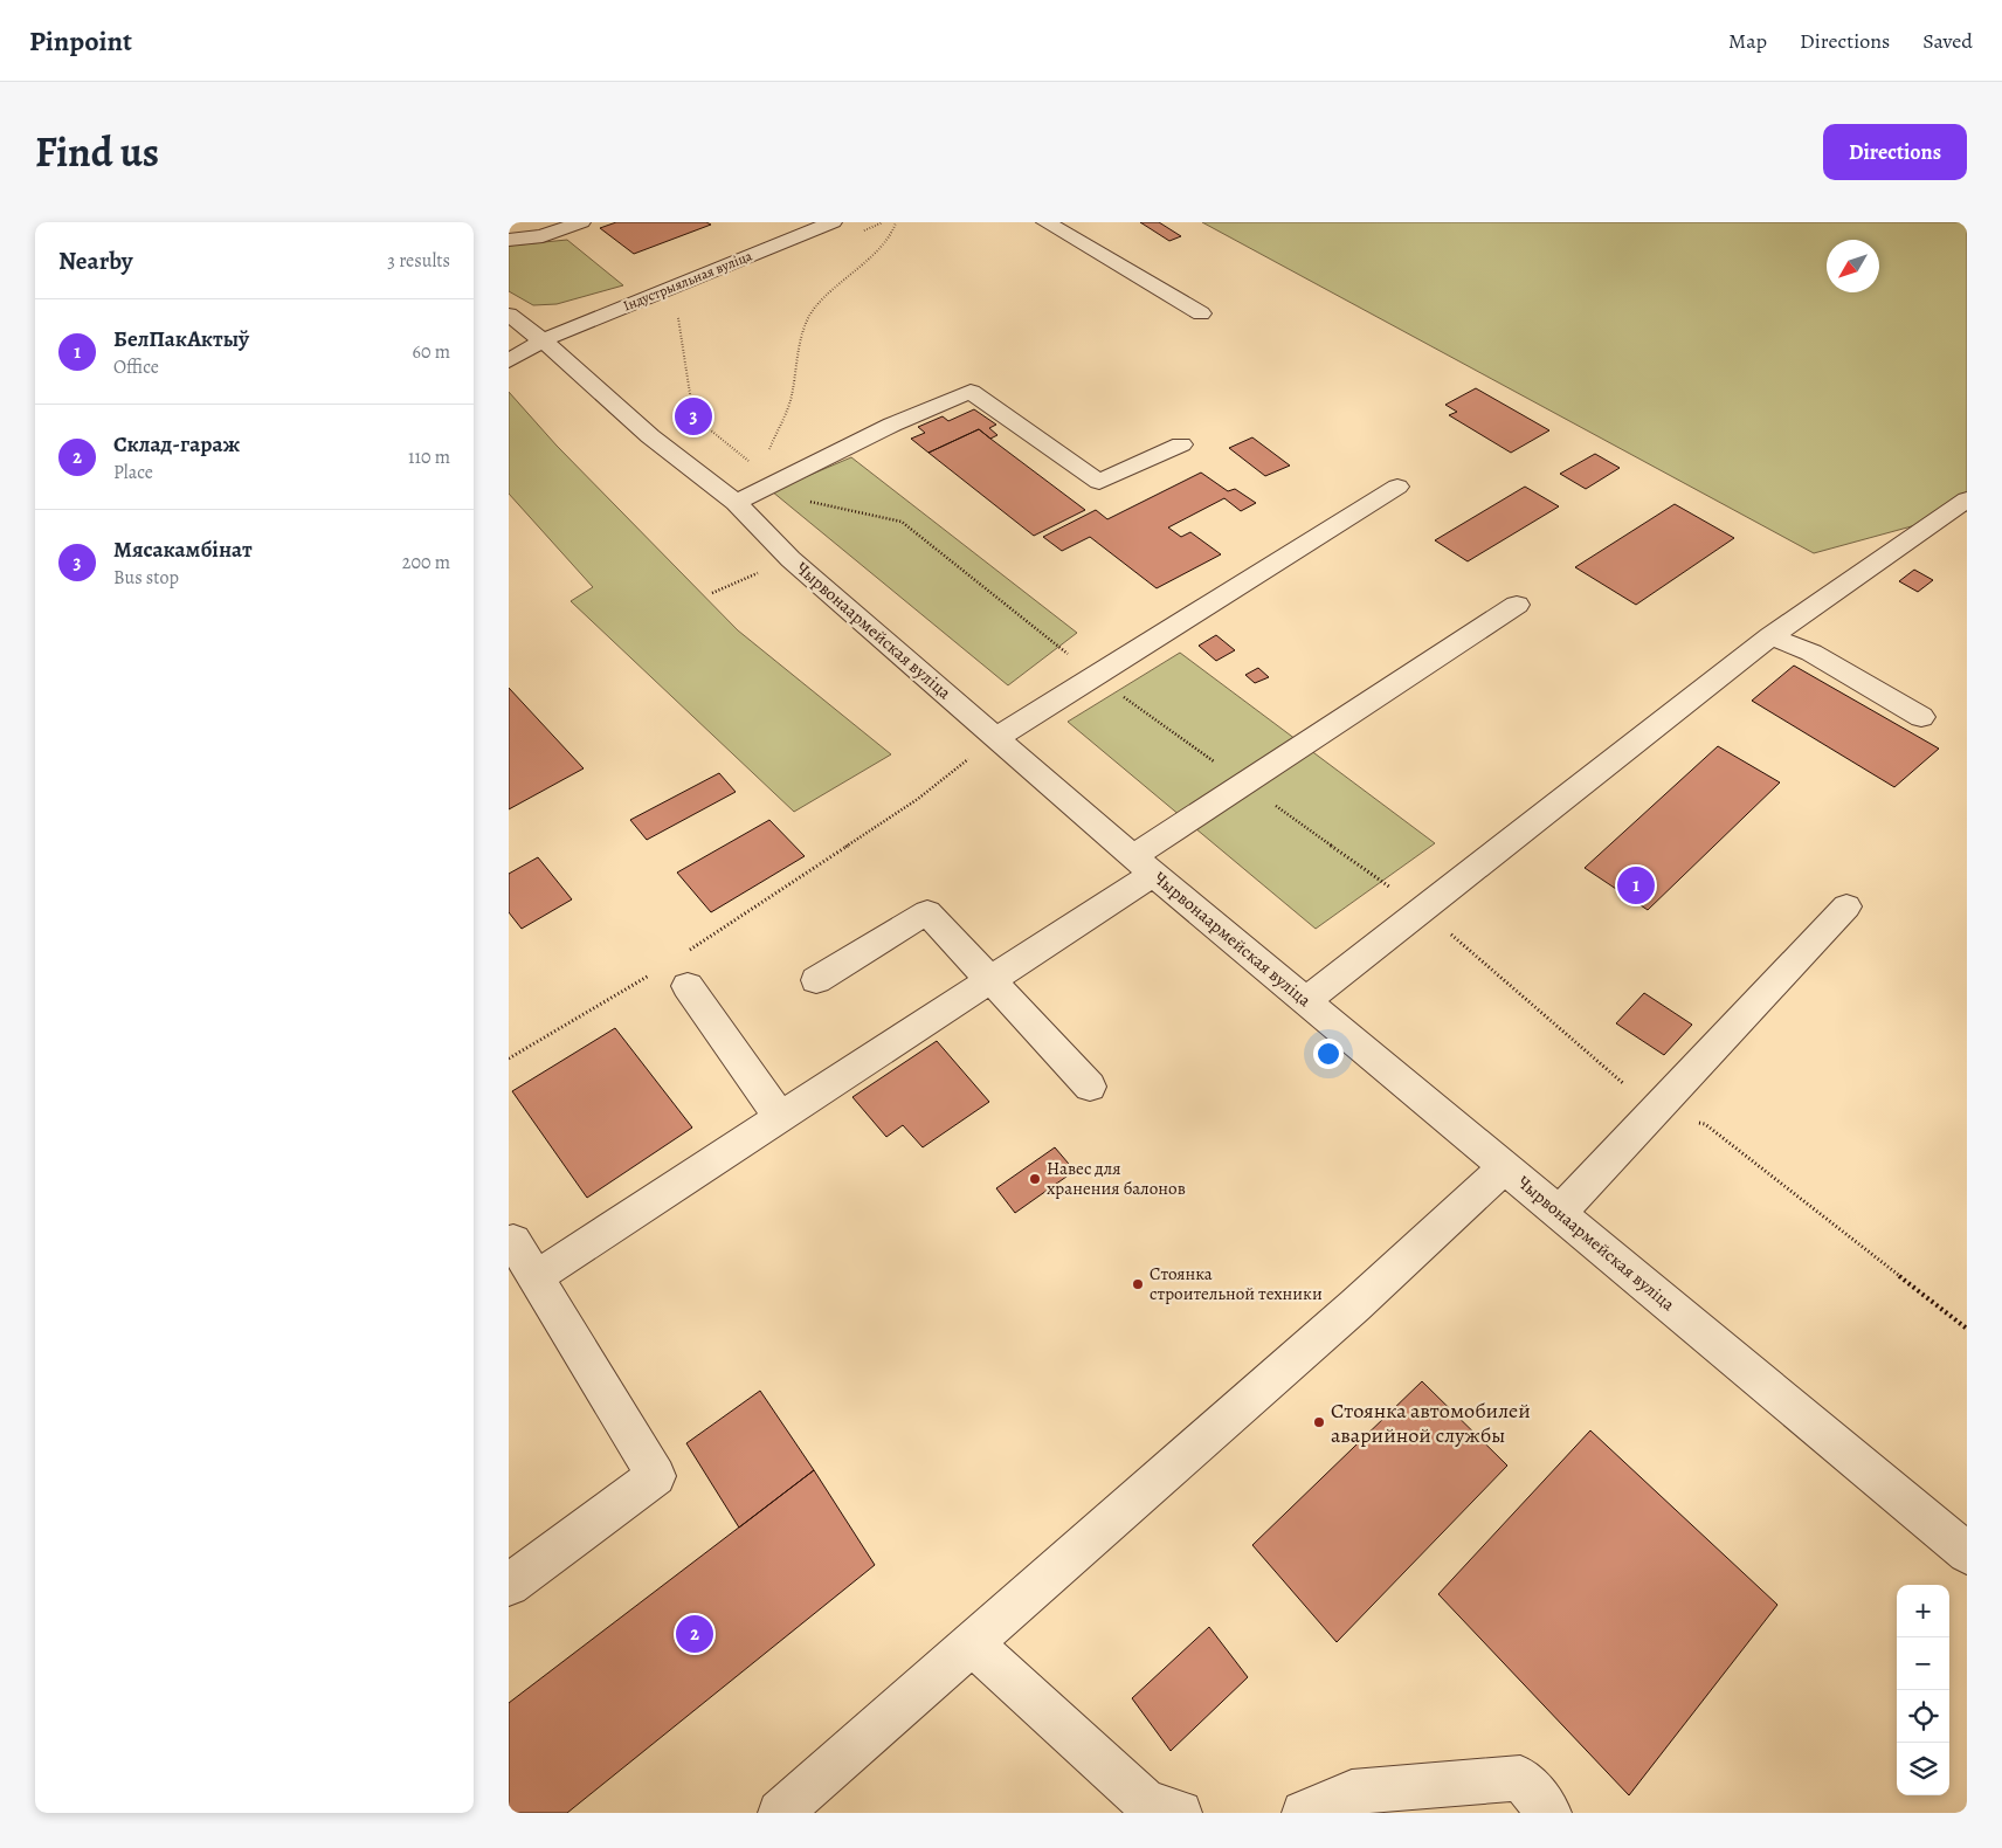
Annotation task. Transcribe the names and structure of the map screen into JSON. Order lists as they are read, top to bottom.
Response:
{
  "streets": {
    "street": ["Індустрыяльная вуліца", "Чырвонаармейская вуліца"]
  },
  "crossings": [
    ["Індустрыяльная вуліца", "Чырвонаармейская вуліца"]
  ],
  "places": ["Навес для хранения балонов", "Стоянка строительной техники", "Стоянка автомобилей аварийной службы"],
  "north": "bottom left",
  "page": {
    "header": "Pinpoint",
    "nav": ["Map", "Directions", "Saved"],
    "title": "Find us",
    "buttons": "Directions",
    "heading": ["Nearby", "3 results"],
    "list": [
      {
        "mark": "1",
        "name": "БелПакАктыў",
        "note": "Office",
        "value": "60 m"
      },
      {
        "mark": "2",
        "name": "Склад-гараж",
        "note": "Place",
        "value": "110 m"
      },
      {
        "mark": "3",
        "name": "Мясакамбінат",
        "note": "Bus stop",
        "value": "200 m"
      }
    ],
    "pins": ["3", "1", "2"],
    "map_buttons": ["+", "−"]
  }
}
